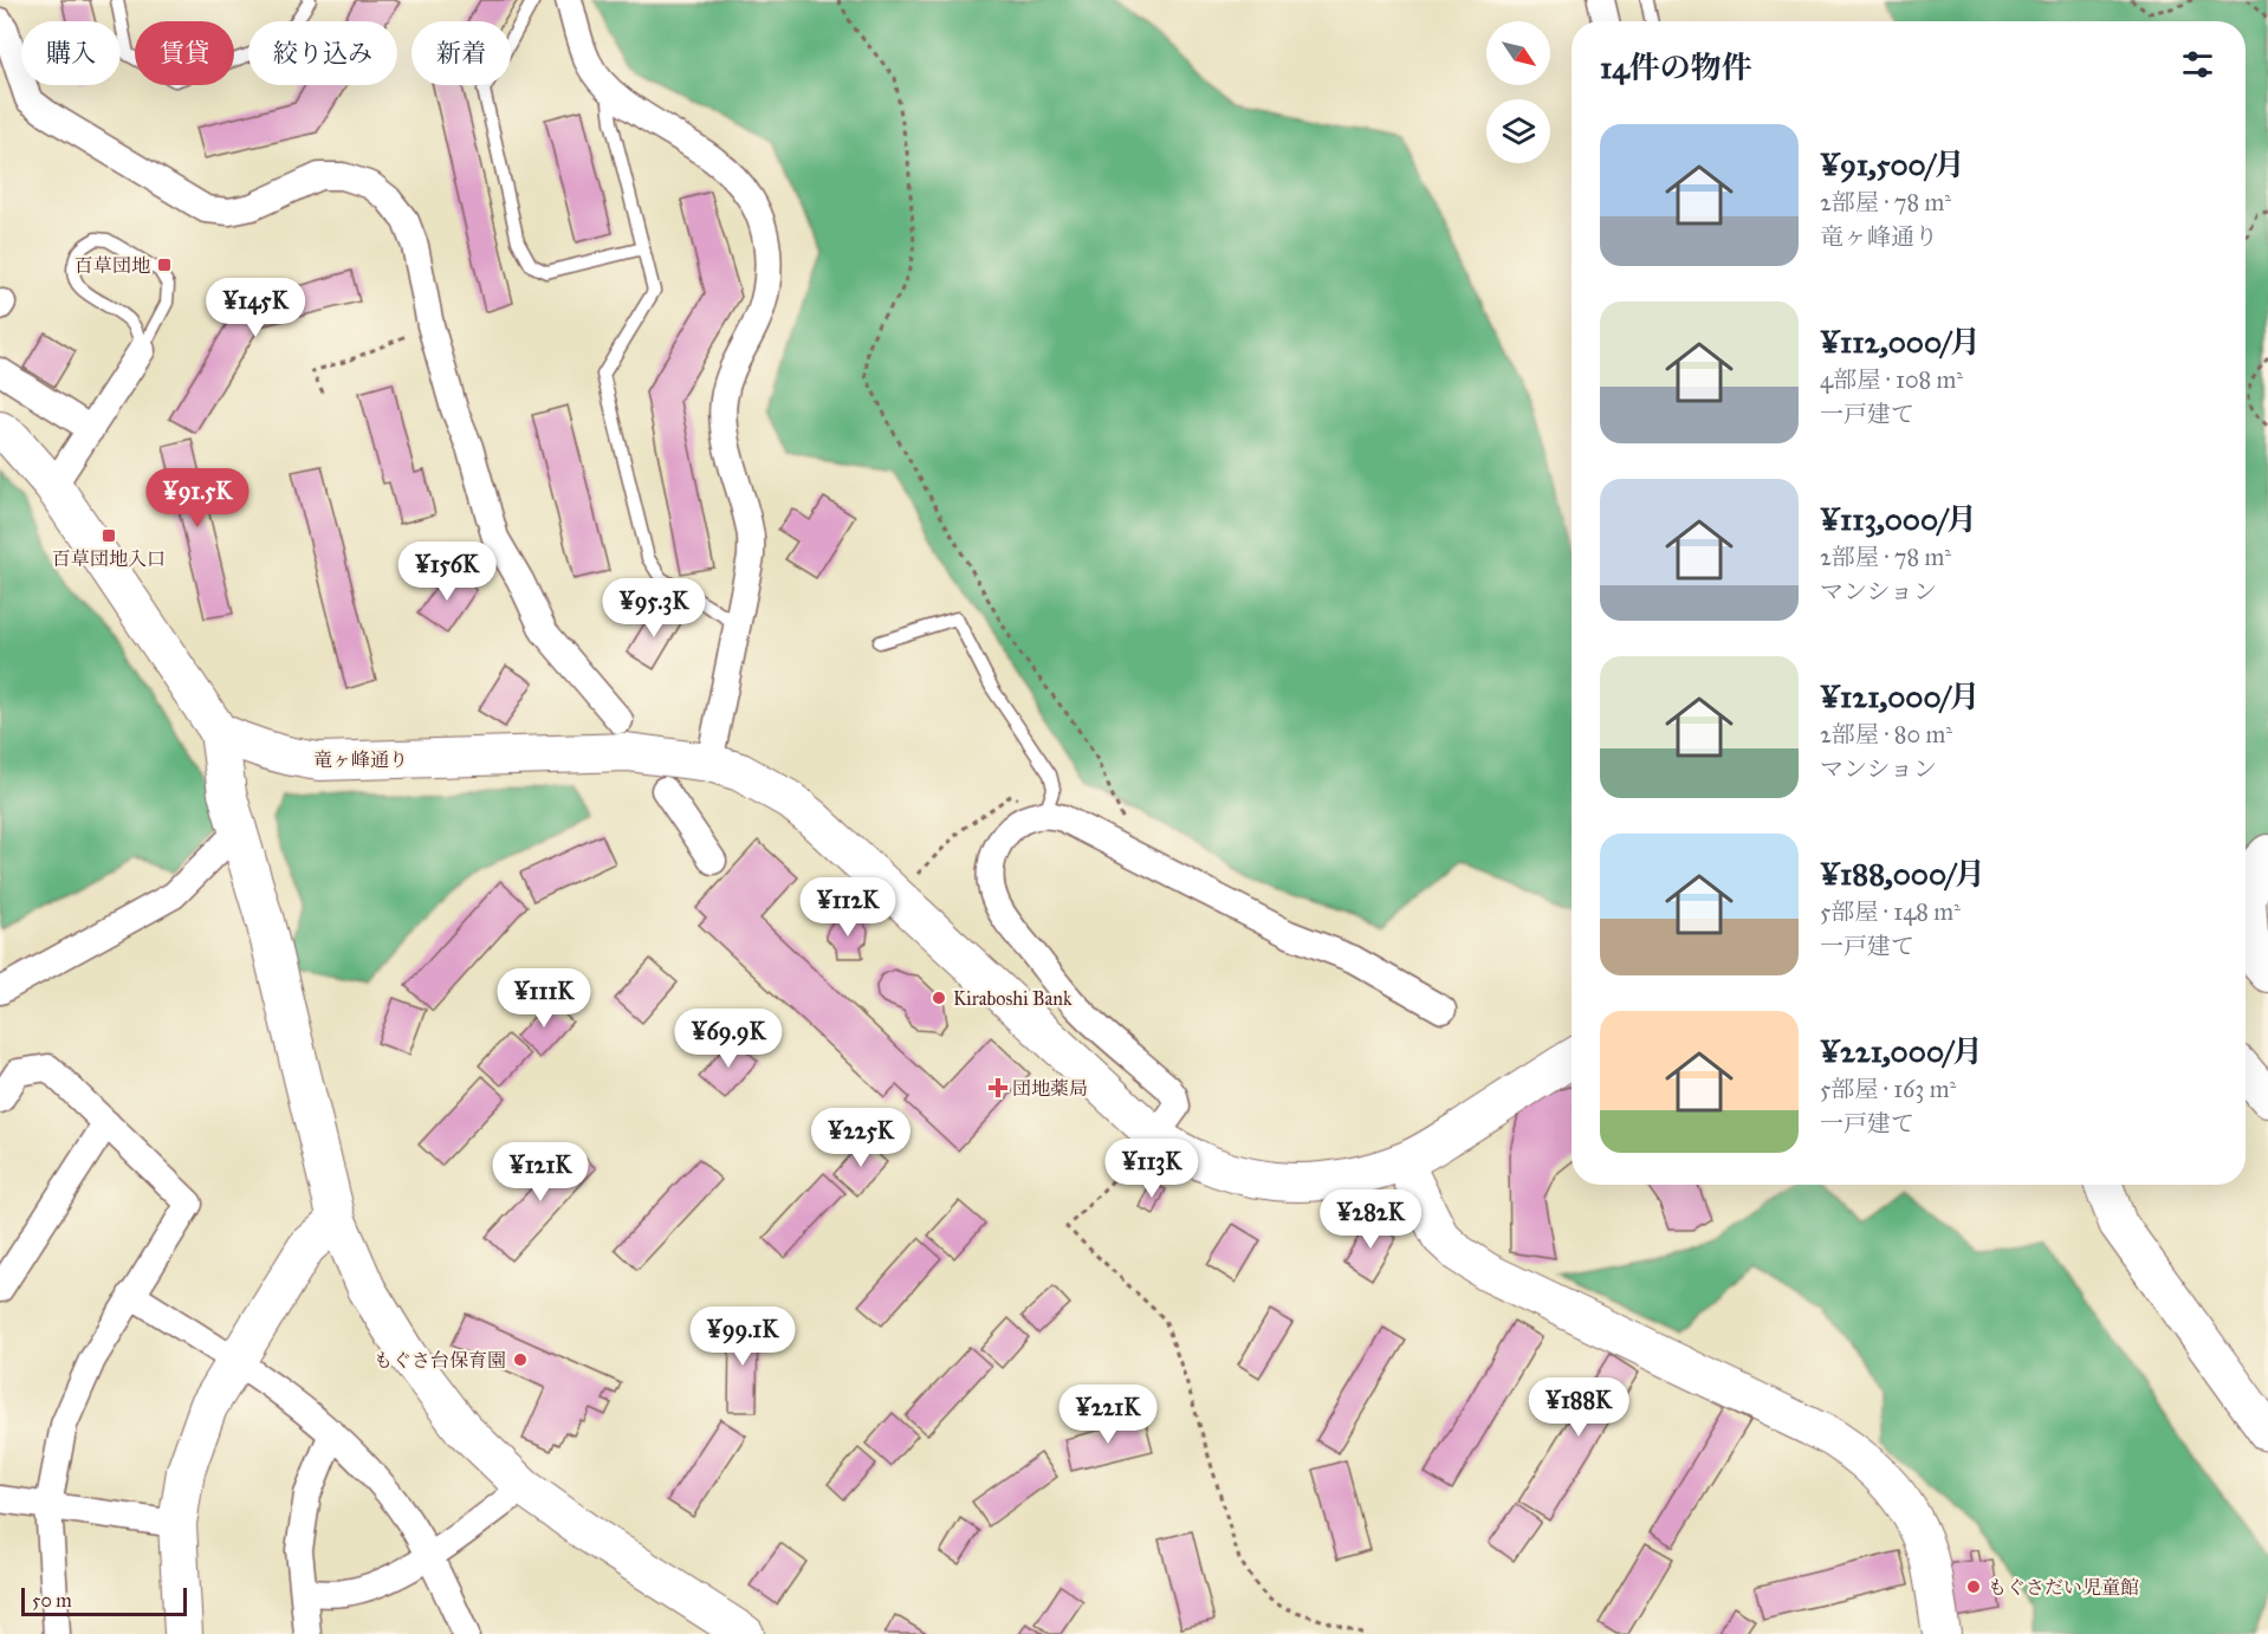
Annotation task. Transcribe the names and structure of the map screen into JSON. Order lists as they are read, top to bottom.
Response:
{
  "streets": {
    "street": ["竜ヶ峰通り"]
  },
  "places": {
    "transit": ["百草団地", "百草団地入口"],
    "other": ["Kiraboshi Bank", "もぐさ台保育園", "もぐさだい児童館"],
    "health": ["団地薬局"]
  },
  "scale_bar": "50 m",
  "north": "bottom right",
  "page": {
    "chip": [
      "購入",
      "賃貸",
      "絞り込み",
      "新着"
    ],
    "heading": "14件の物件",
    "list": [
      {
        "name": "¥91,500/月",
        "note": "2部屋 · 78 m² · 竜ヶ峰通り"
      },
      {
        "name": "¥112,000/月",
        "note": "4部屋 · 108 m² · 一戸建て"
      },
      {
        "name": "¥113,000/月",
        "note": "2部屋 · 78 m² · マンション"
      },
      {
        "name": "¥121,000/月",
        "note": "2部屋 · 80 m² · マンション"
      },
      {
        "name": "¥188,000/月",
        "note": "5部屋 · 148 m² · 一戸建て"
      },
      {
        "name": "¥221,000/月",
        "note": "5部屋 · 163 m² · 一戸建て"
      }
    ],
    "price": [
      "¥145K",
      "¥91.5K",
      "¥156K",
      "¥95.3K",
      "¥112K",
      "¥111K",
      "¥69.9K",
      "¥225K",
      "¥113K",
      "¥121K",
      "¥282K",
      "¥99.1K",
      "¥188K",
      "¥221K"
    ],
    "scale": "50 m"
  }
}
